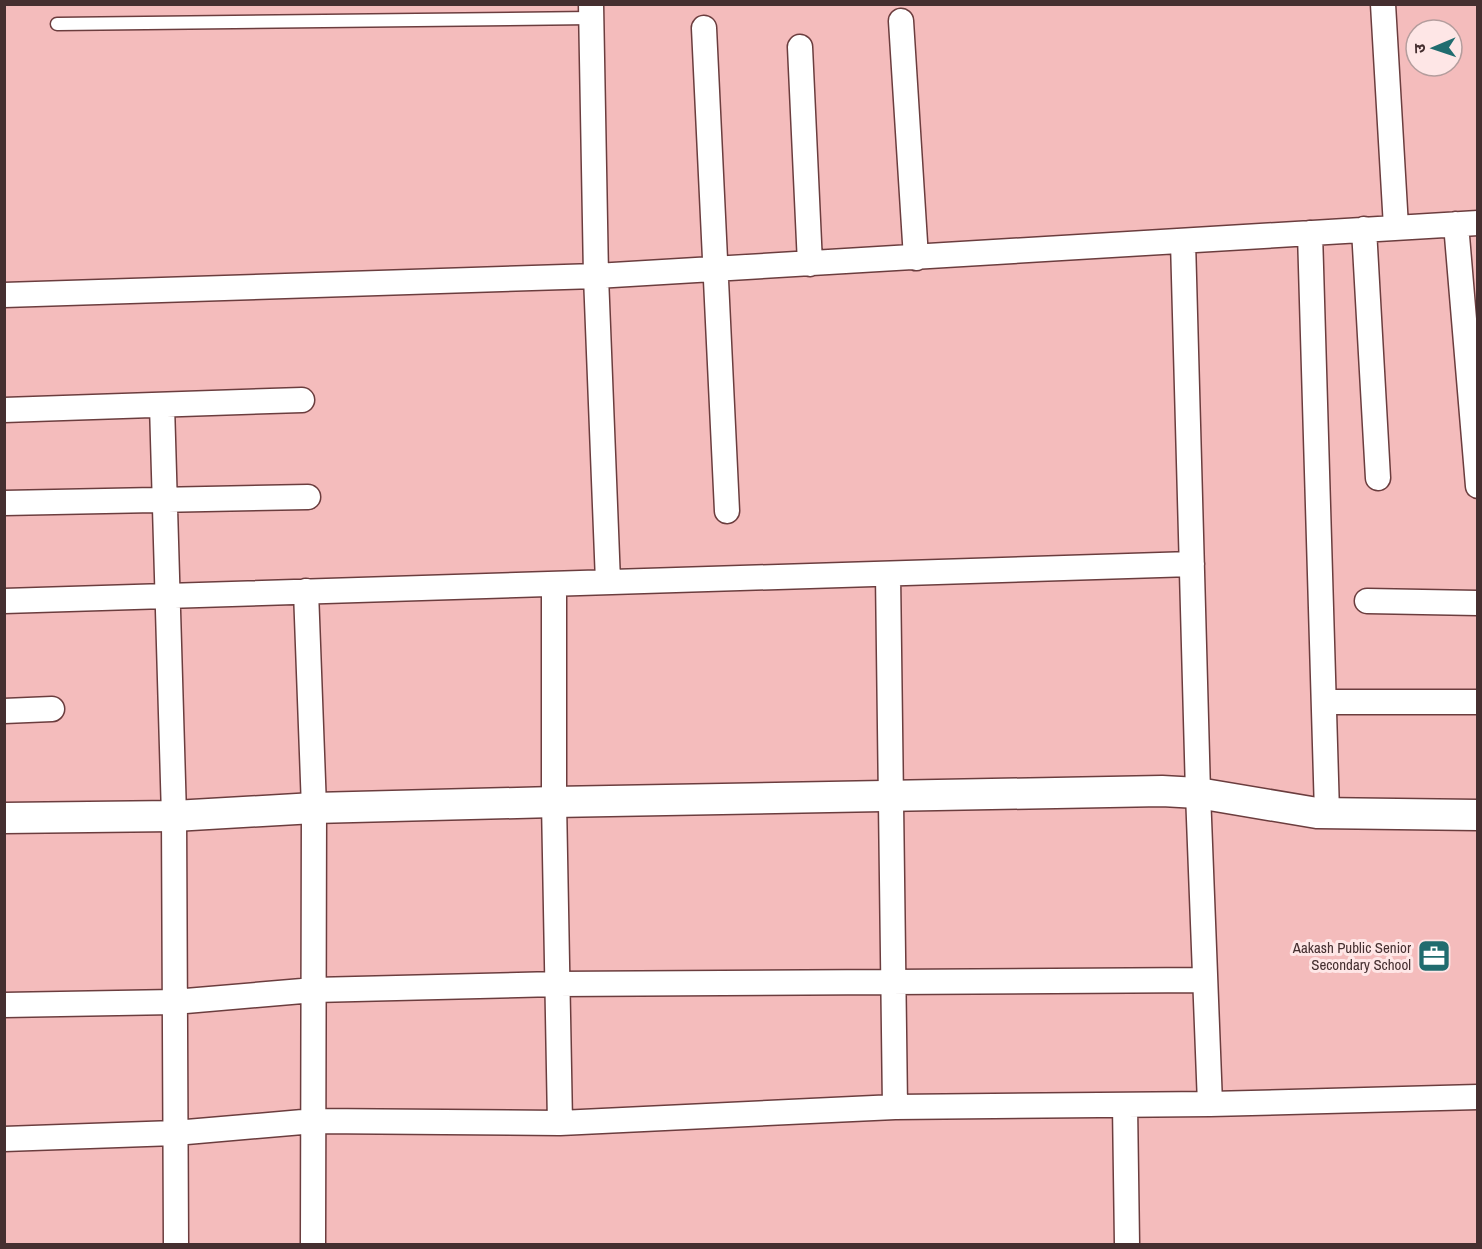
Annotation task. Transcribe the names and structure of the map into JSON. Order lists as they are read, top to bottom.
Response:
{
  "places": {
    "office": ["Aakash Public Senior Secondary School"]
  },
  "north": "left"
}
